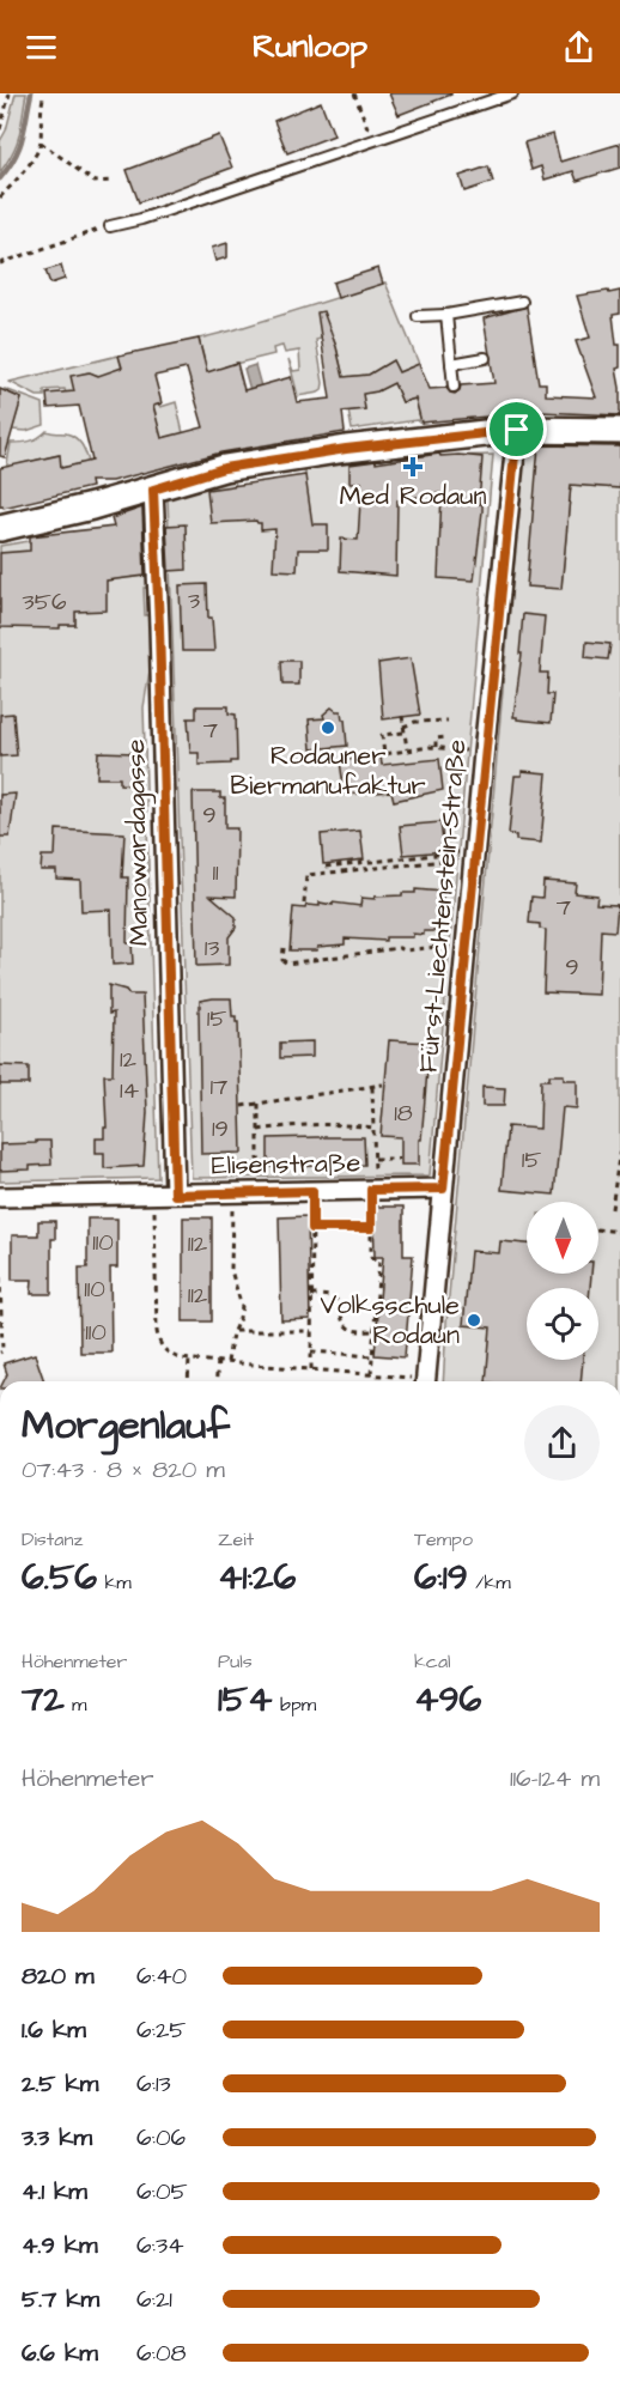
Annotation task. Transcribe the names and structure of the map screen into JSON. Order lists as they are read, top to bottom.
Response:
{
  "streets": {
    "street": ["Manowardagasse", "Fürst-Liechtenstein-Straße", "Elisenstraße"]
  },
  "crossings": [
    ["Manowardagasse", "Elisenstraße"],
    ["Fürst-Liechtenstein-Straße", "Elisenstraße"]
  ],
  "places": {
    "health": ["Med Rodaun"],
    "other": ["Rodauner Biermanufaktur", "Volksschule Rodaun"]
  },
  "house_numbers": [
    "3",
    "356",
    "7",
    "9",
    "11",
    "7",
    "13",
    "9",
    "15",
    "12",
    "17",
    "14",
    "18",
    "19",
    "15",
    "110",
    "112",
    "110",
    "112",
    "110"
  ],
  "north": "bottom",
  "page": {
    "header": "Runloop",
    "heading": ["Morgenlauf", "07:43 · 8 × 820 m"],
    "stats": [
      ["Distanz", "6.56 km"],
      ["Zeit", "41:26"],
      ["Tempo", "6:19 /km"],
      ["Höhenmeter", "72 m"],
      ["Puls", "154 bpm"],
      ["kcal", "496"]
    ],
    "chart": ["Höhenmeter", "116–124 m"],
    "list": [
      {
        "name": "820 m",
        "note": "6:40"
      },
      {
        "name": "1.6 km",
        "note": "6:25"
      },
      {
        "name": "2.5 km",
        "note": "6:13"
      },
      {
        "name": "3.3 km",
        "note": "6:06"
      },
      {
        "name": "4.1 km",
        "note": "6:05"
      },
      {
        "name": "4.9 km",
        "note": "6:34"
      },
      {
        "name": "5.7 km",
        "note": "6:21"
      },
      {
        "name": "6.6 km",
        "note": "6:08"
      }
    ]
  }
}
